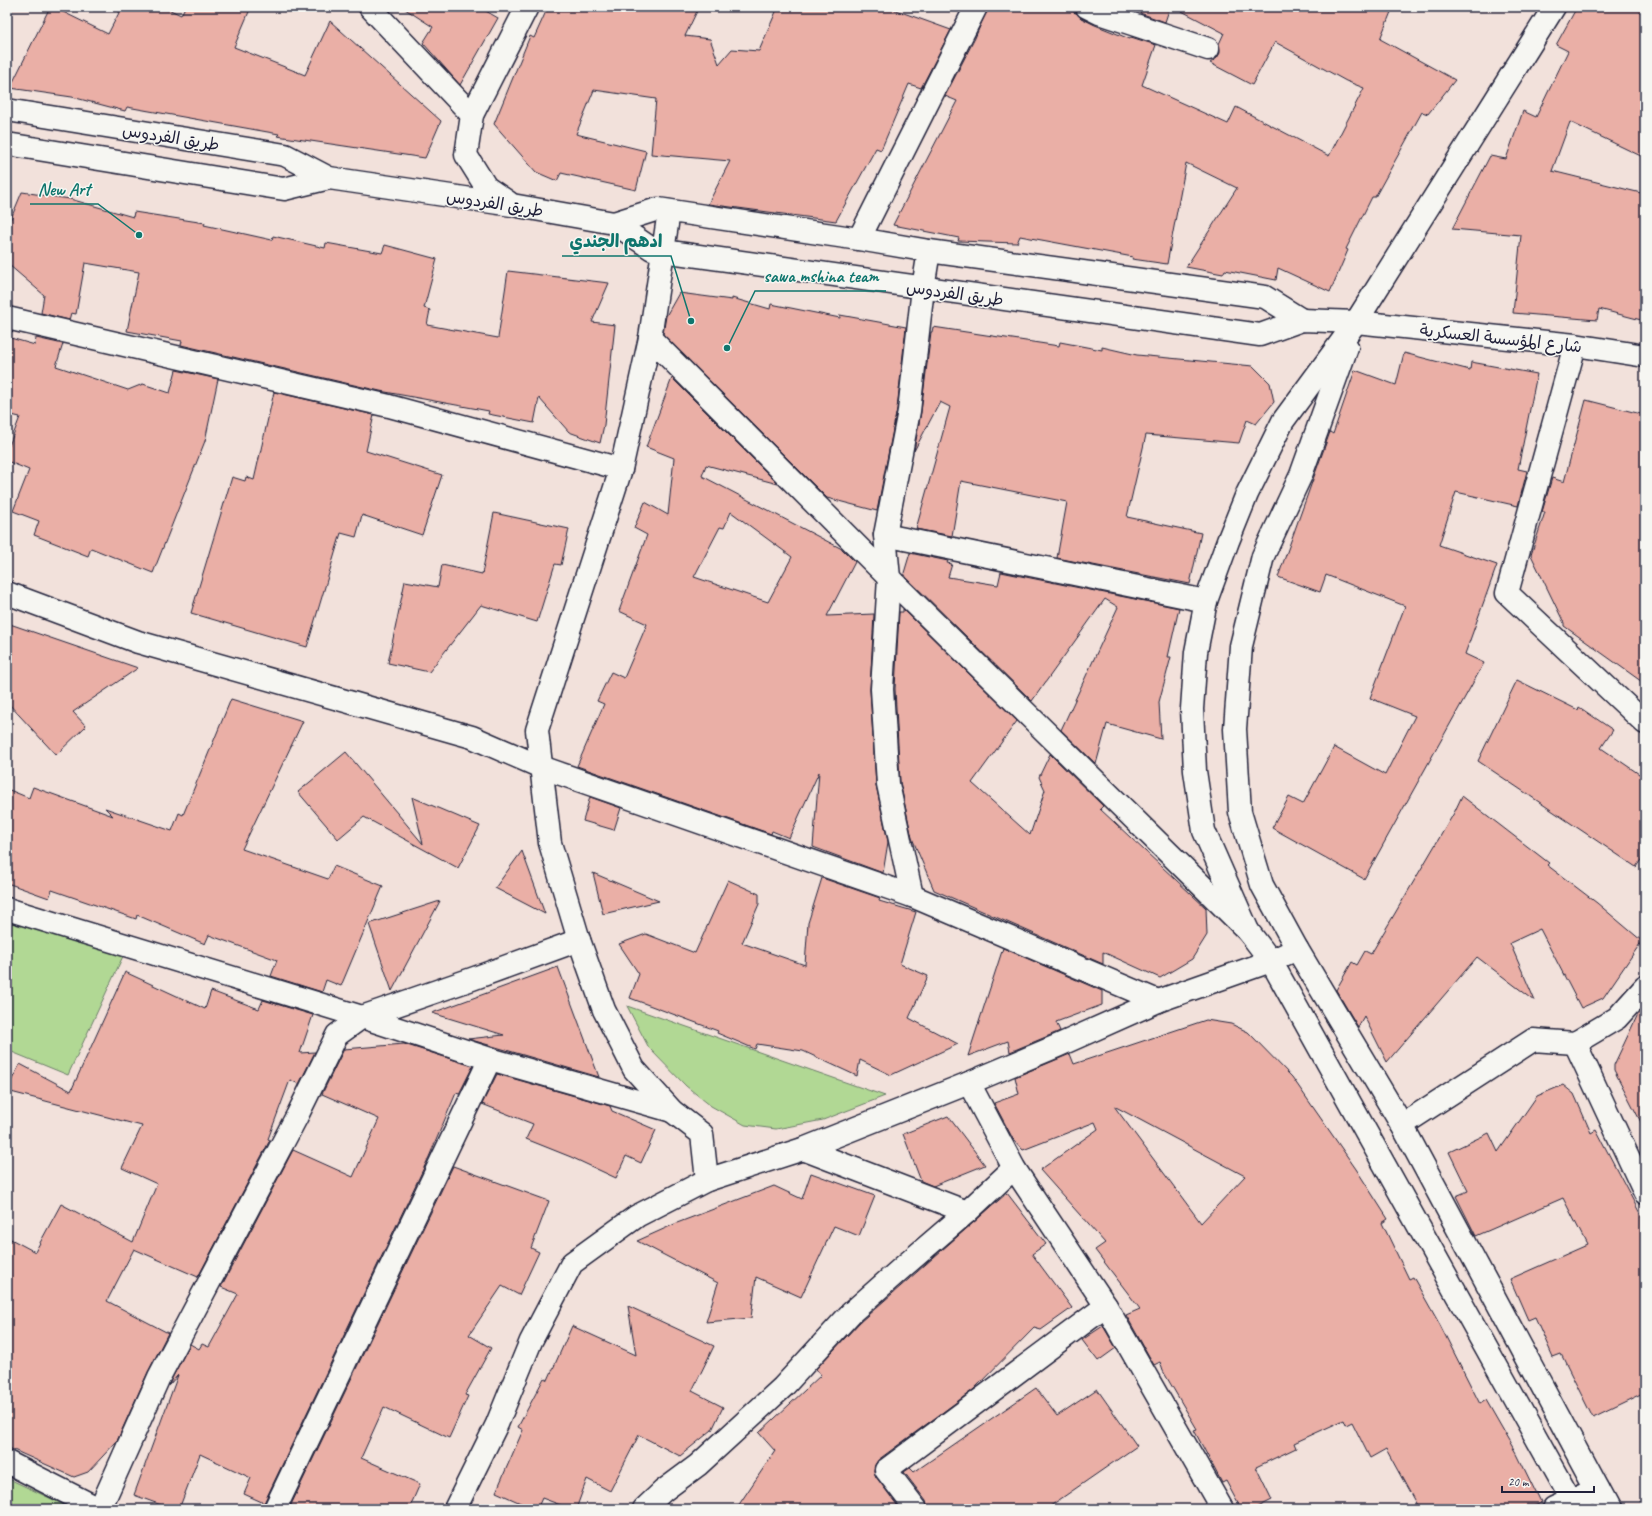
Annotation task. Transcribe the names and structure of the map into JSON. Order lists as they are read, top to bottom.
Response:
{
  "streets": {
    "street": ["طريق الفردوس", "شارع المؤسسة العسكرية"]
  },
  "crossings": [
    ["طريق الفردوس", "شارع المؤسسة العسكرية"]
  ],
  "places": ["New Art", "ادهم الجندي", "sawa mshina team"],
  "scale_bar": "20 m"
}
